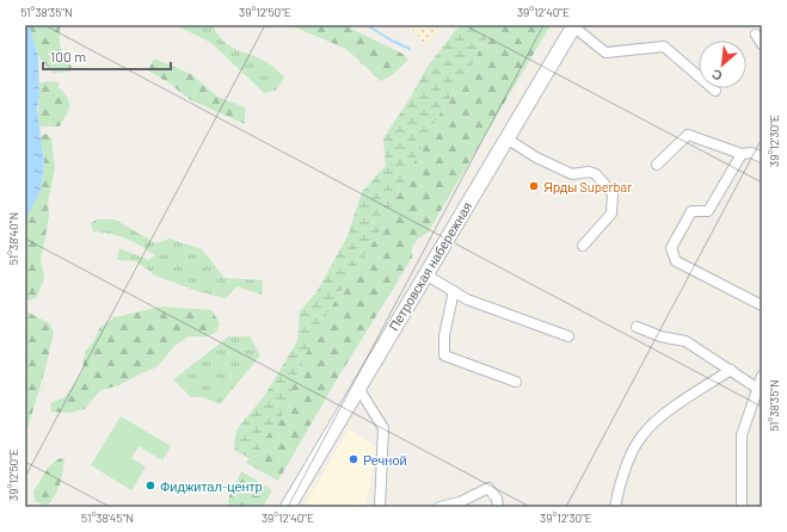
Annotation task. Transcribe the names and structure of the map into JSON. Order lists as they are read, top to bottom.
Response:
{
  "streets": {
    "main road": ["Петровская набережная"]
  },
  "places": ["Ярды Superbar", "Речной", "Фиджитал-центр"],
  "scale_bar": "100 m",
  "north": "bottom left",
  "coordinates": [
    "51°38'35\"N",
    "39°12'50\"E",
    "39°12'40\"E",
    "39°12'30\"E",
    "51°38'40\"N",
    "51°38'45\"N"
  ]
}
